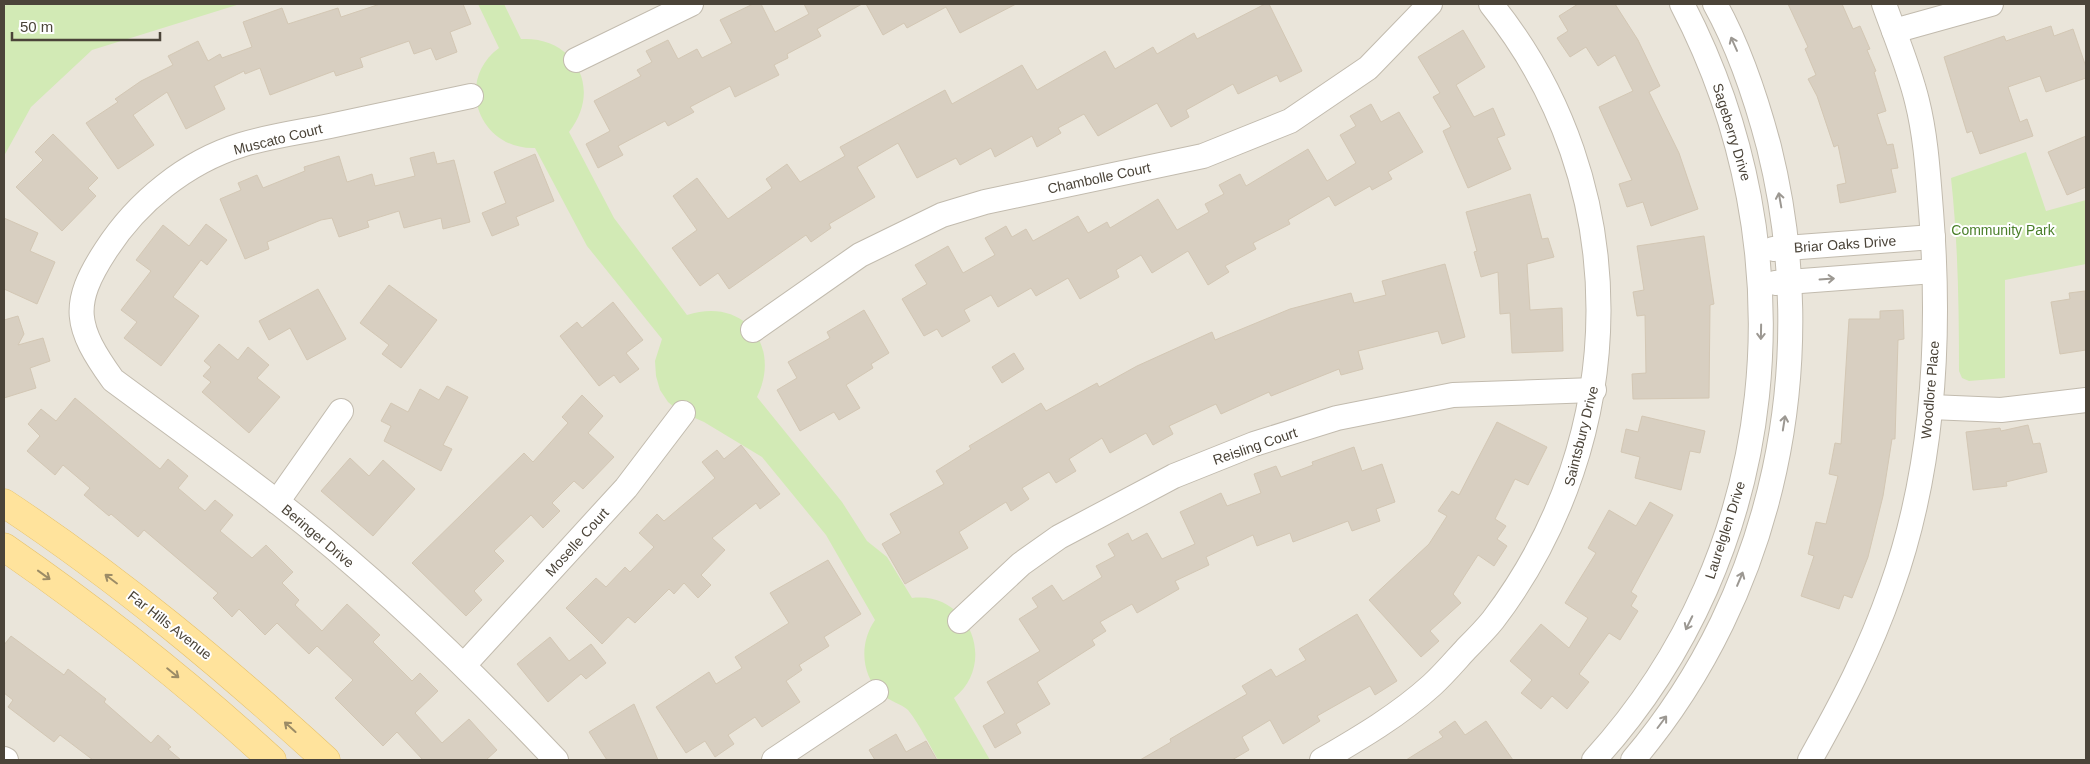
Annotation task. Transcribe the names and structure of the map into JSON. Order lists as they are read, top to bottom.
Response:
{
  "streets": {
    "main road": ["Far Hills Avenue"],
    "street": [
      "Sageberry Drive",
      "Muscato Court",
      "Chambolle Court",
      "Briar Oaks Drive",
      "Woodlore Place",
      "Saintsbury Drive",
      "Reisling Court",
      "Laurelglen Drive",
      "Beringer Drive",
      "Moselle Court"
    ]
  },
  "crossings": [
    ["Sageberry Drive", "Briar Oaks Drive"],
    ["Sageberry Drive", "Laurelglen Drive"],
    ["Muscato Court", "Beringer Drive"],
    ["Briar Oaks Drive", "Woodlore Place"],
    ["Briar Oaks Drive", "Laurelglen Drive"],
    ["Saintsbury Drive", "Reisling Court"],
    ["Beringer Drive", "Moselle Court"]
  ],
  "parks": ["Community Park"],
  "scale_bar": "50 m"
}
